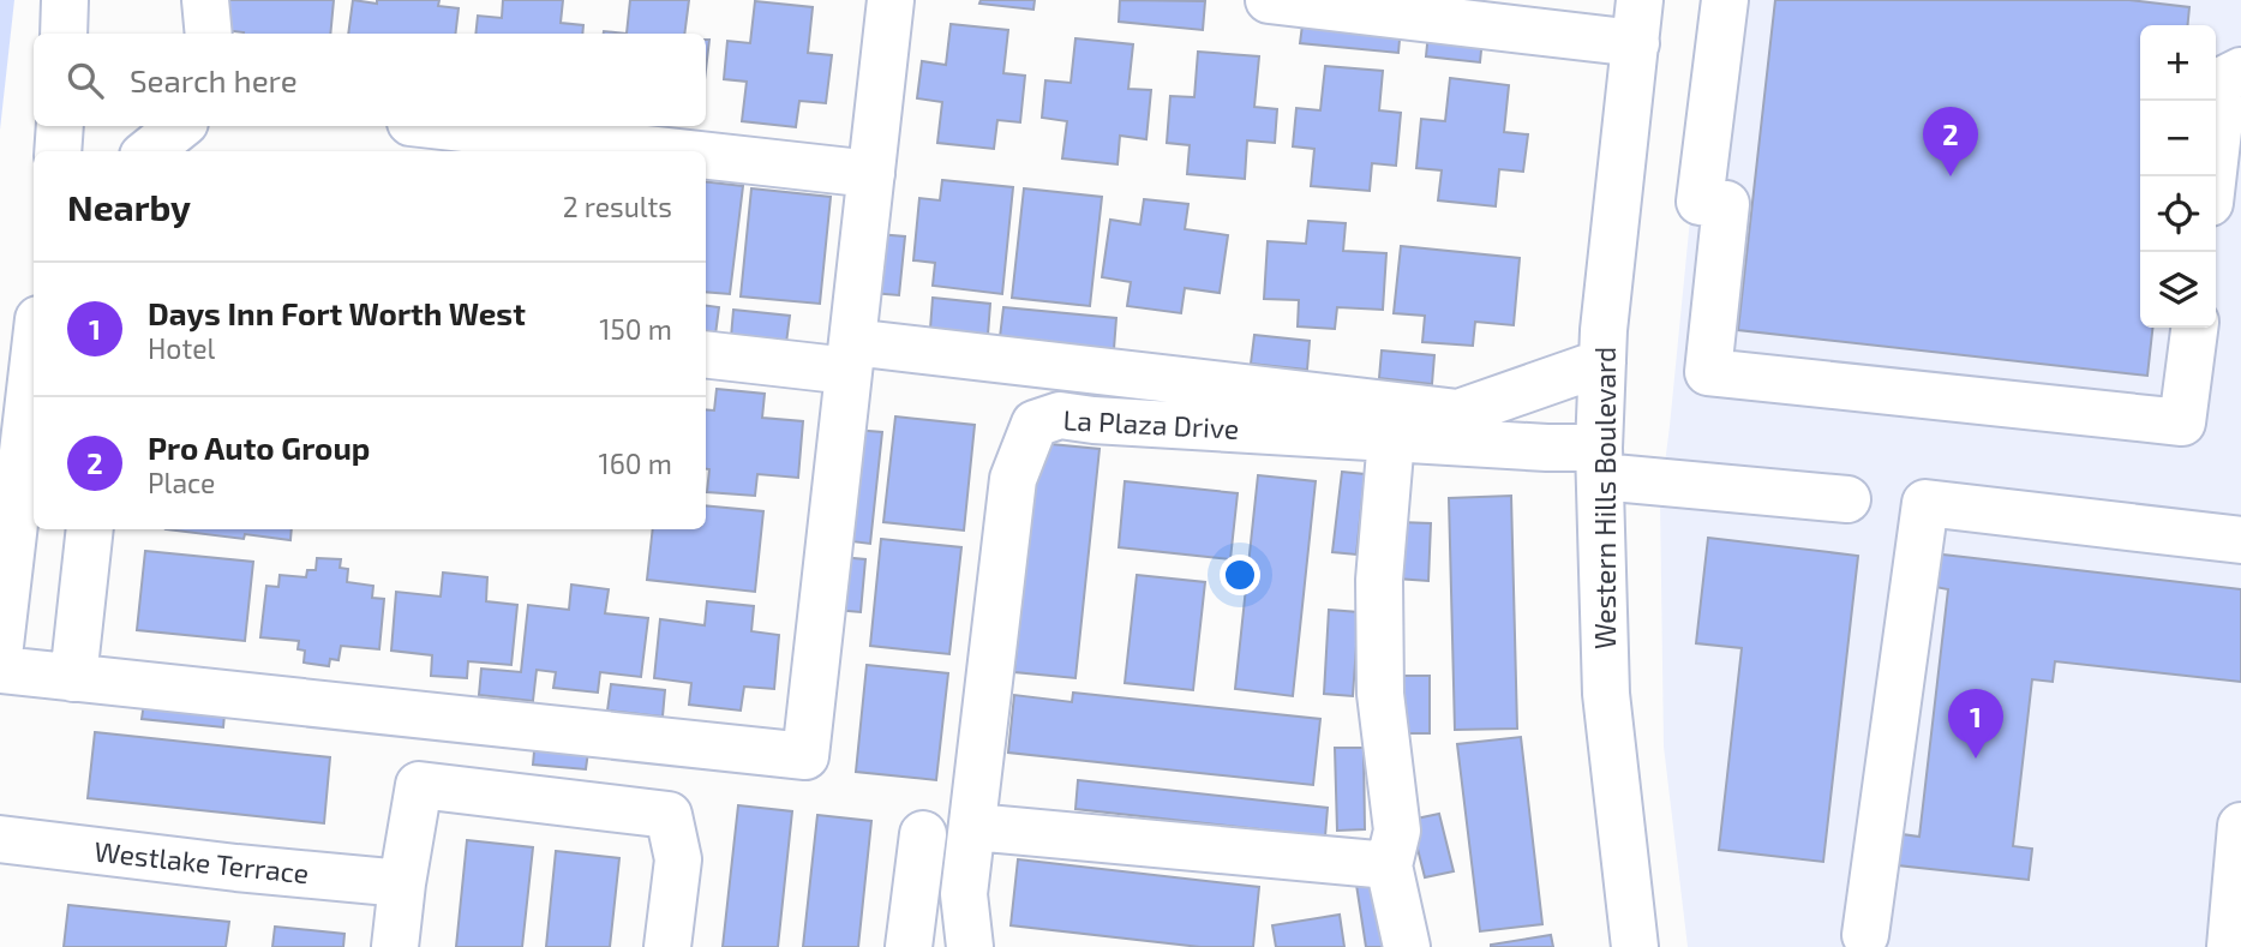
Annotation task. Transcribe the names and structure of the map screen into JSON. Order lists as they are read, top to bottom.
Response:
{
  "streets": {
    "street": ["La Plaza Drive", "Western Hills Boulevard", "Westlake Terrace"]
  },
  "crossings": [
    ["La Plaza Drive", "Western Hills Boulevard"]
  ],
  "page": {
    "map_buttons": ["+", "−"],
    "search": "Search here",
    "pins": ["2", "1"],
    "heading": ["Nearby", "2 results"],
    "list": [
      {
        "mark": "1",
        "name": "Days Inn Fort Worth West",
        "note": "Hotel",
        "value": "150 m"
      },
      {
        "mark": "2",
        "name": "Pro Auto Group",
        "note": "Place",
        "value": "160 m"
      }
    ]
  }
}
